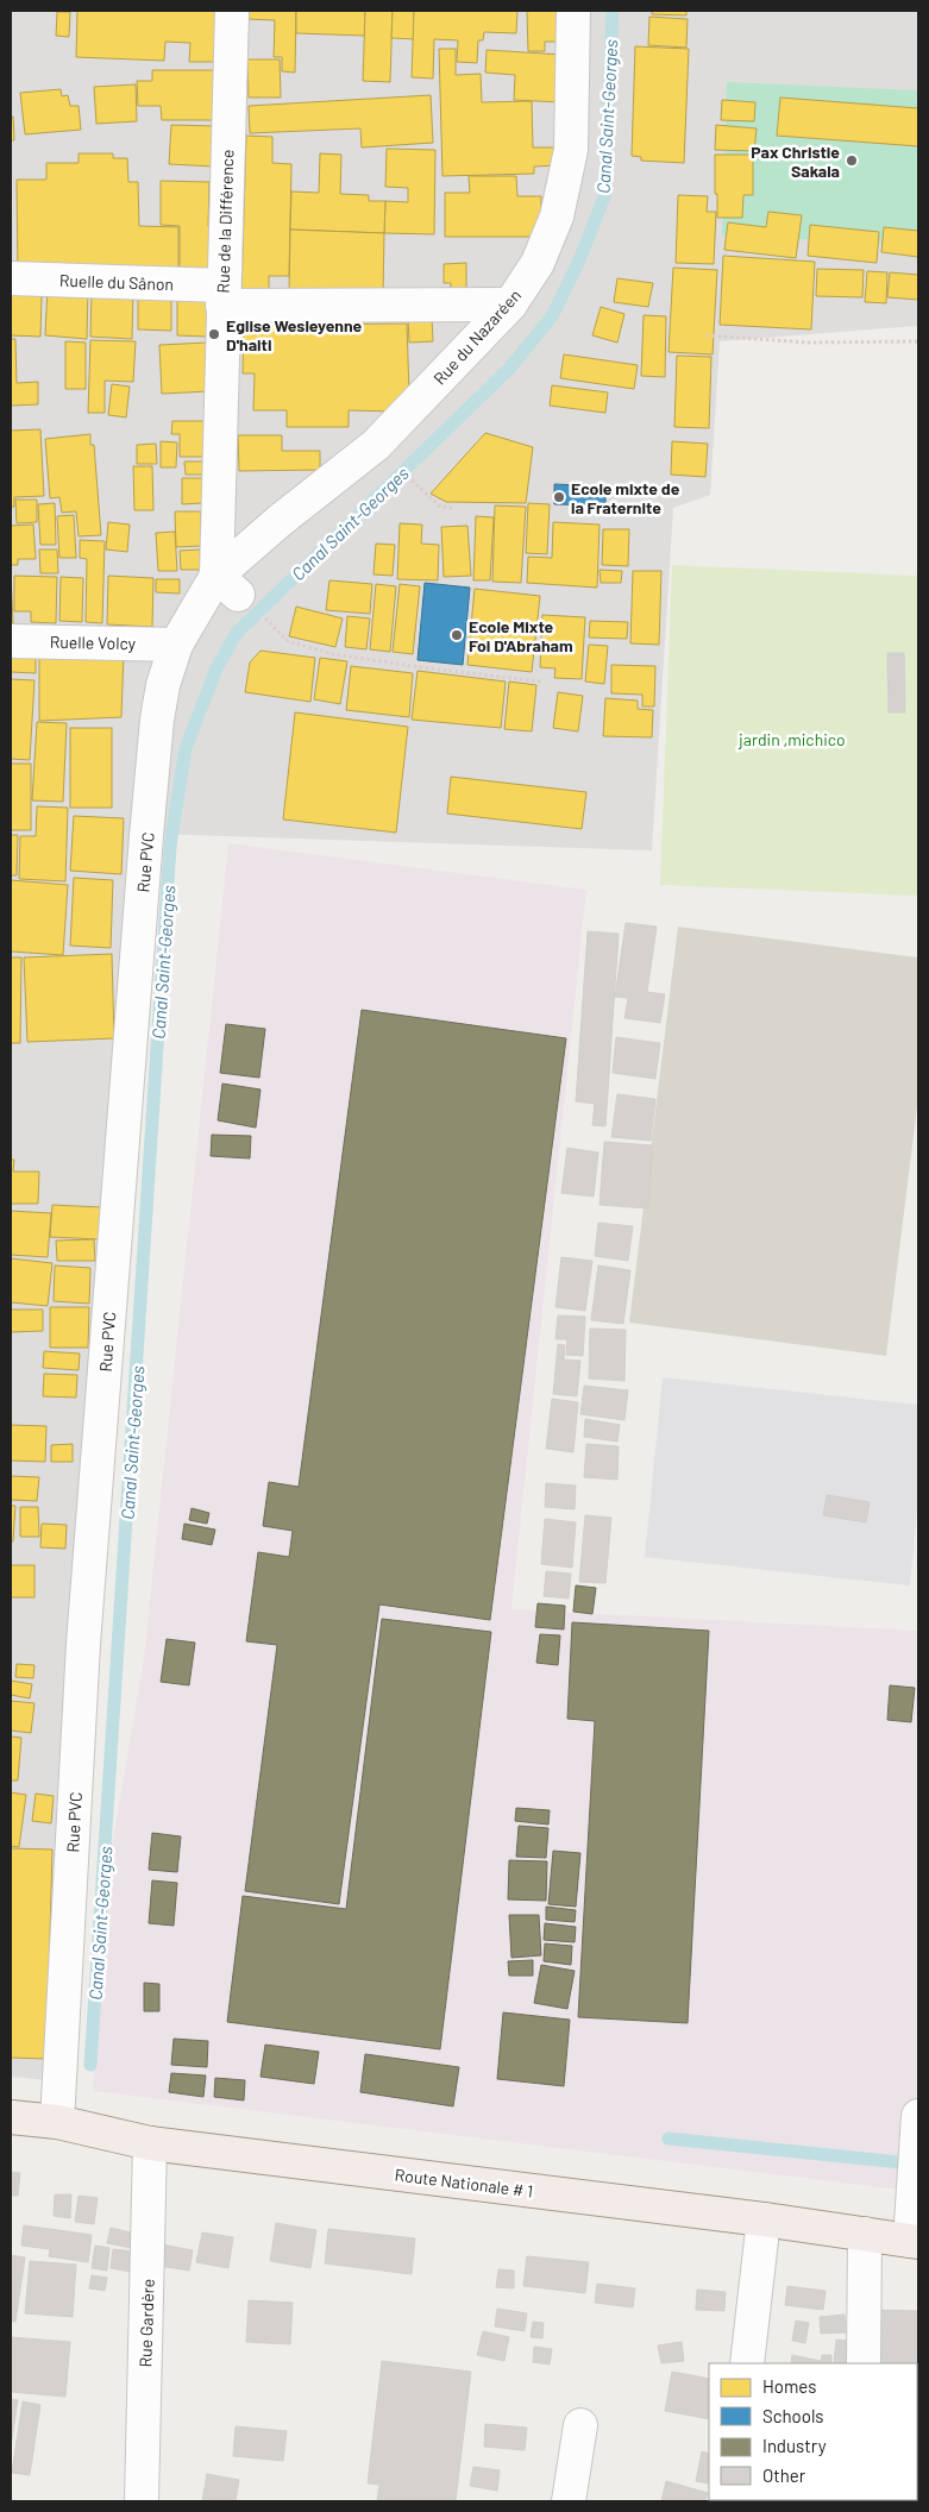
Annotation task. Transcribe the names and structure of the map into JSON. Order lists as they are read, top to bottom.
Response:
{
  "streets": {
    "main road": ["Route Nationale # 1"],
    "street": [
      "Rue de la Différence",
      "Ruelle du Sânon",
      "Rue du Nazaréen",
      "Ruelle Volcy",
      "Rue PVC",
      "Rue Gardère"
    ]
  },
  "crossings": [
    ["Rue de la Différence", "Ruelle du Sânon"],
    ["Rue de la Différence", "Rue du Nazaréen"],
    ["Rue de la Différence", "Rue PVC"],
    ["Ruelle du Sânon", "Rue du Nazaréen"],
    ["Rue du Nazaréen", "Rue PVC"],
    ["Ruelle Volcy", "Rue PVC"],
    ["Rue PVC", "Route Nationale # 1"],
    ["Route Nationale # 1", "Rue Gardère"]
  ],
  "water": ["Canal Saint-Georges"],
  "parks": ["jardin ,michico"],
  "places": [
    "Pax Christie Sakala",
    "Eglise Wesleyenne D'haiti",
    "Ecole mixte de la Fraternite",
    "Ecole Mixte Foi D'Abraham"
  ],
  "legend": [
    "Homes",
    "Schools",
    "Industry",
    "Other"
  ]
}
